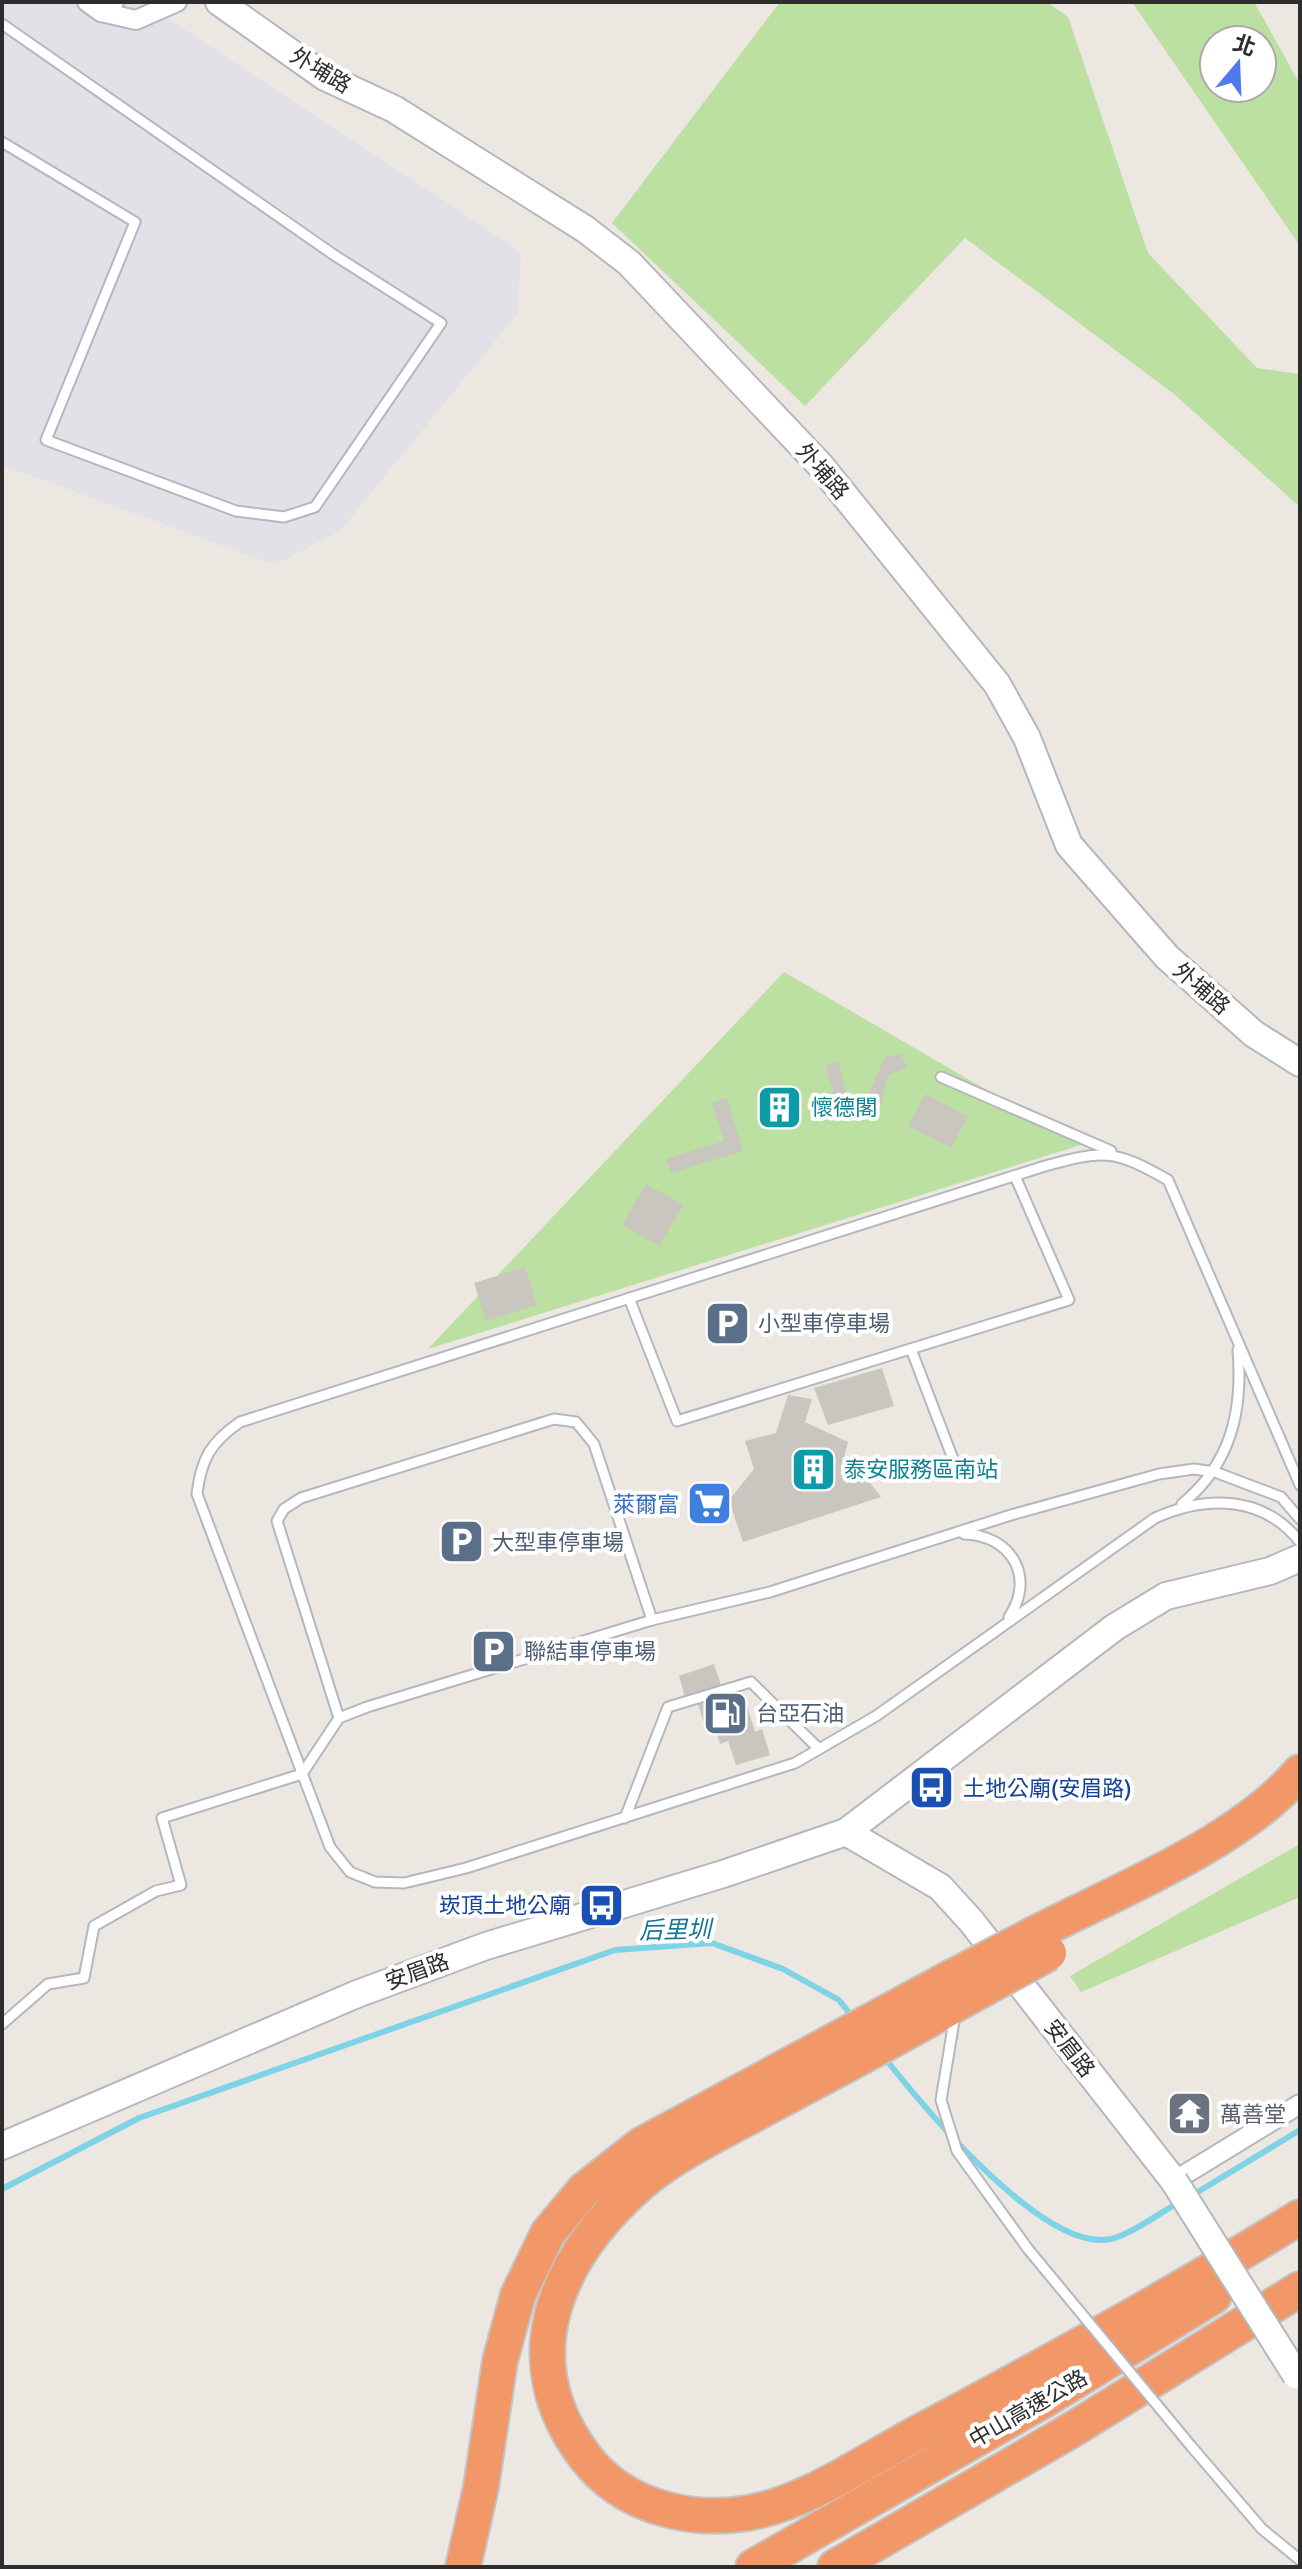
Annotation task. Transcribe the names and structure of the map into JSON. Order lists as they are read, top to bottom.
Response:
{
  "streets": {
    "highway": ["中山高速公路"],
    "street": ["外埔路", "安眉路"]
  },
  "water": ["后里圳"],
  "places": {
    "building": ["懷德閣", "泰安服務區南站"],
    "parking": ["小型車停車場", "大型車停車場", "聯結車停車場"],
    "supermarket": ["萊爾富"],
    "fuel station": ["台亞石油"],
    "bus stop": ["土地公廟(安眉路)", "崁頂土地公廟"],
    "temple": ["萬善堂"]
  },
  "north": "top"
}
